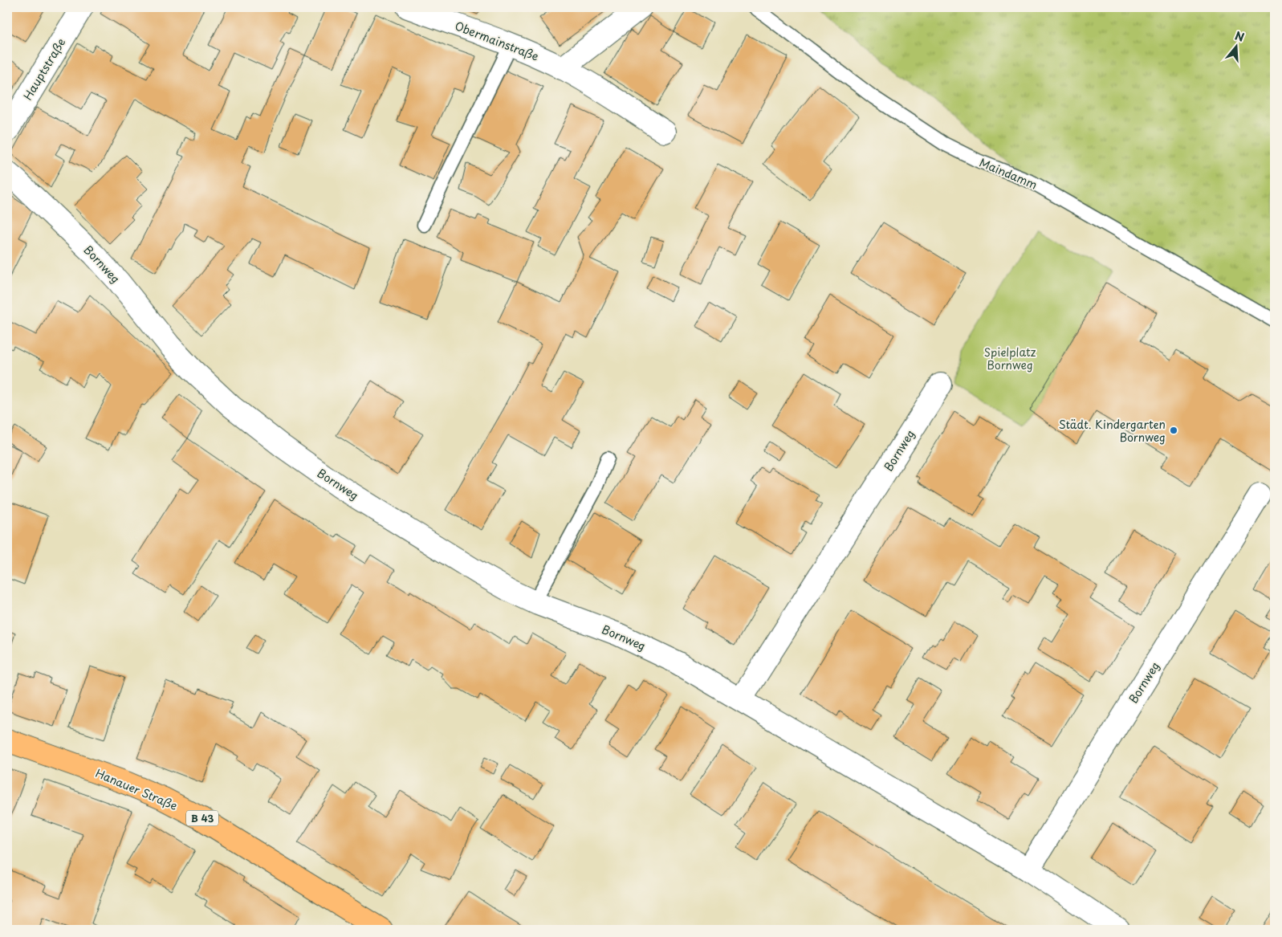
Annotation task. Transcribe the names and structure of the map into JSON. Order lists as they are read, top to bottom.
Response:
{
  "streets": {
    "main road": ["Hanauer Straße", "B 43"],
    "street": ["Obermainstraße", "Hauptstraße", "Bornweg"],
    "lane": ["Maindamm"]
  },
  "parks": ["Spielplatz Bornweg"],
  "places": ["Städt. Kindergarten Bornweg"],
  "north": "top"
}
